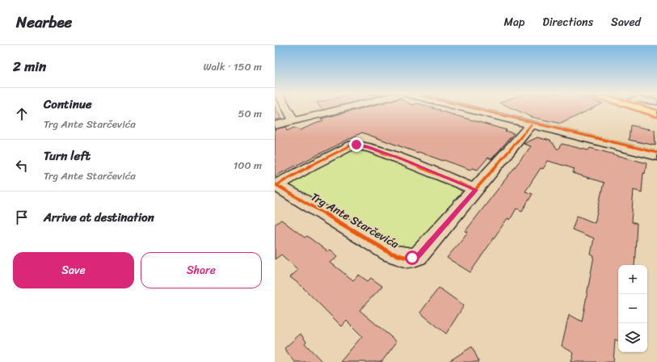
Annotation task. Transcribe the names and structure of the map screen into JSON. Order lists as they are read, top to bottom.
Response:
{
  "streets": {
    "street": ["Trg Ante Starčevića"]
  },
  "page": {
    "header": "Nearbee",
    "nav": ["Map", "Directions", "Saved"],
    "heading": ["2 min", "Walk · 150 m"],
    "list": [
      ["Continue", "Trg Ante Starčevića", "50 m"],
      ["Turn left", "Trg Ante Starčevića", "100 m"],
      "Arrive at destination"
    ],
    "buttons": ["Save", "Share"],
    "map_buttons": ["+", "−"]
  }
}
